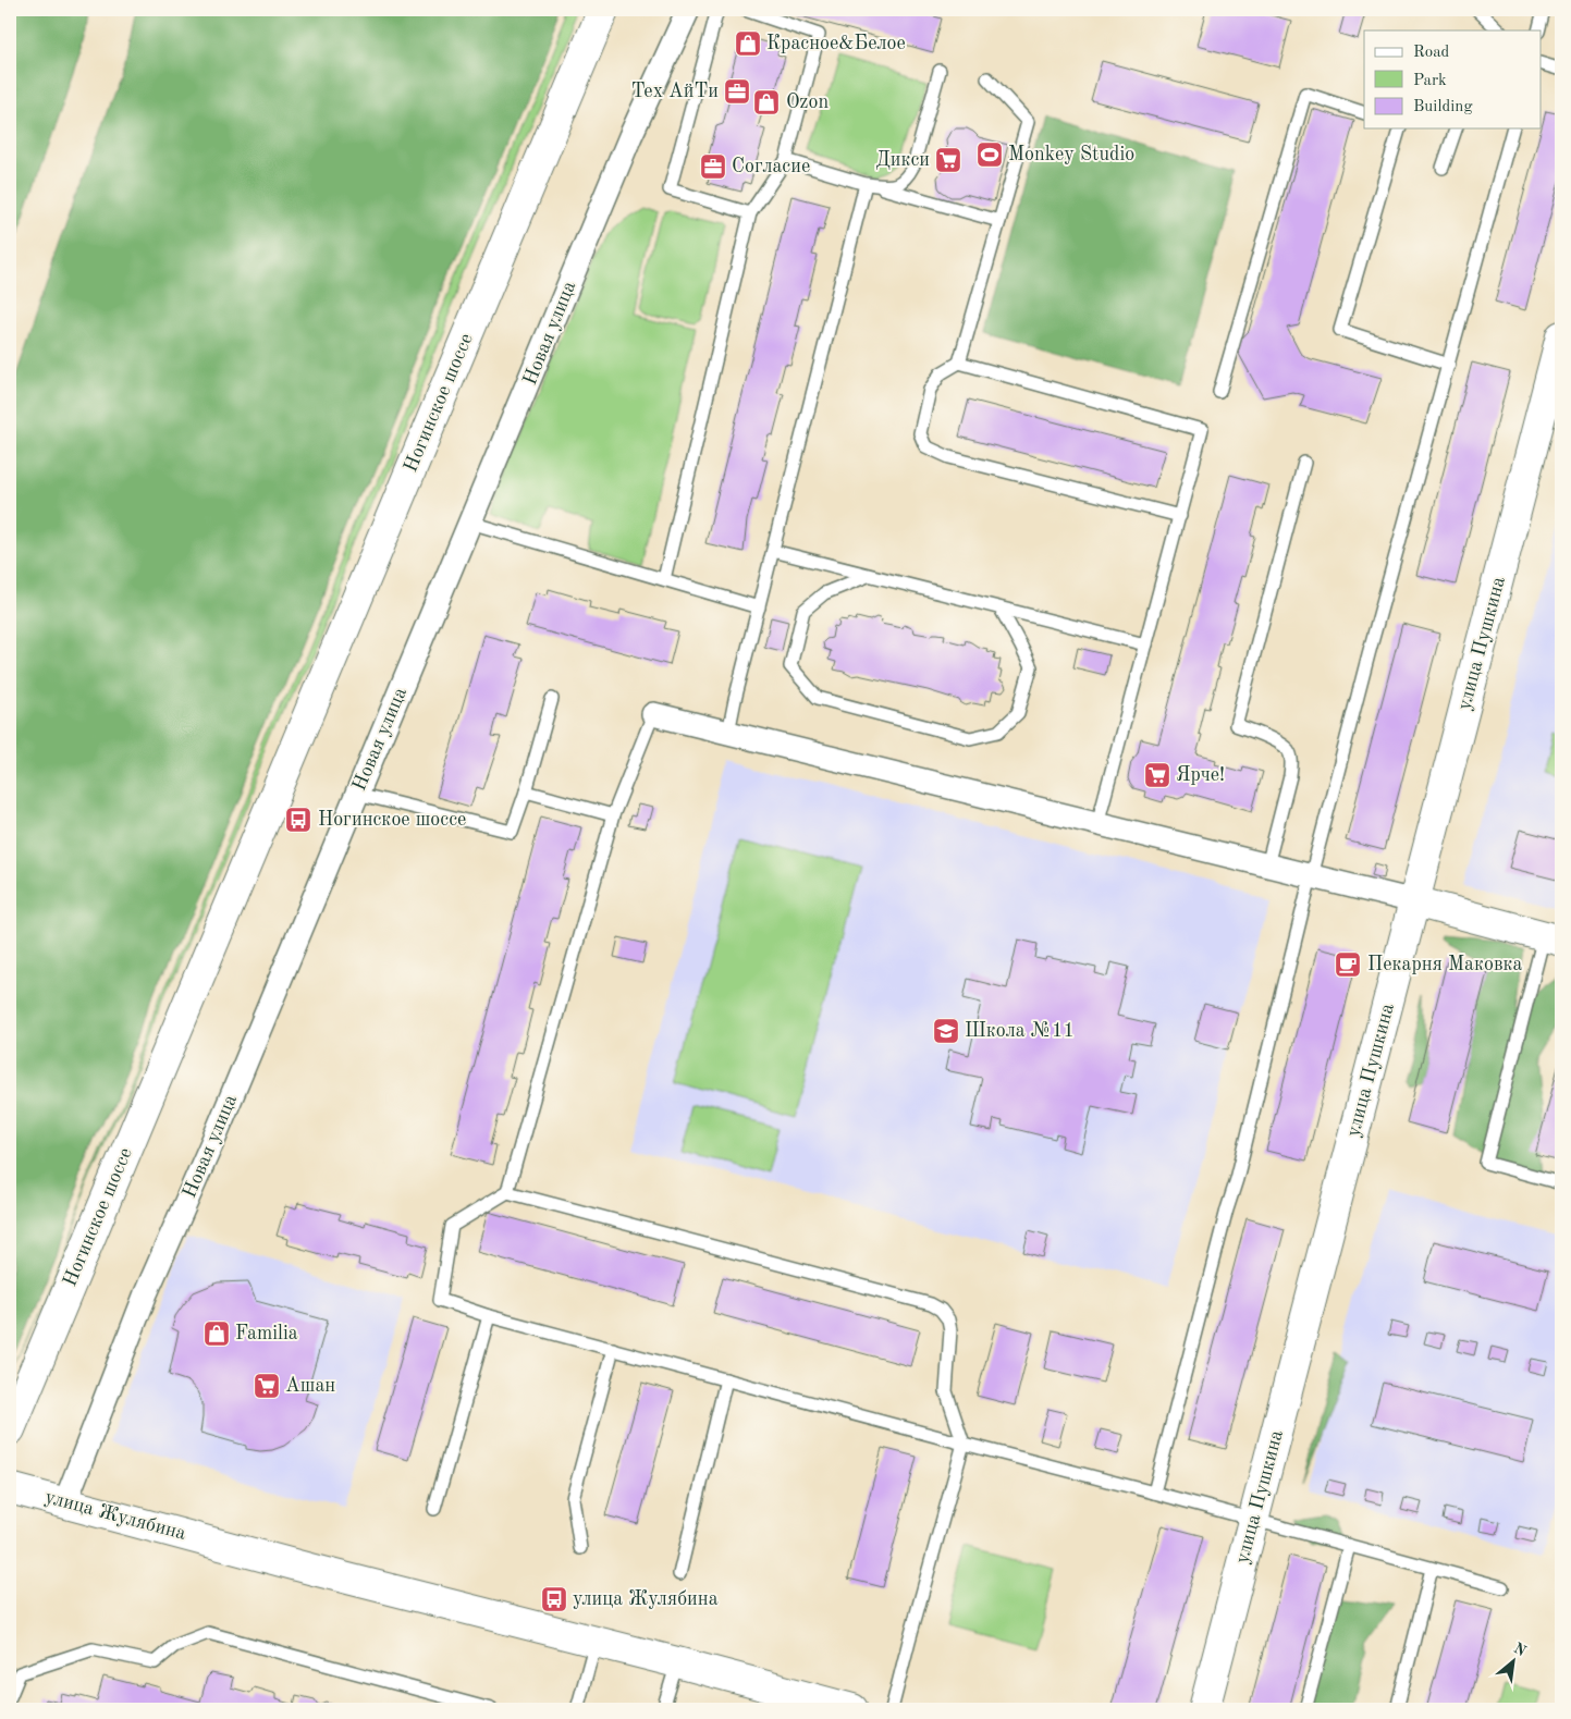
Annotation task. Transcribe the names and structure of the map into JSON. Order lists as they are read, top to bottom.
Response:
{
  "streets": {
    "main road": ["Ногинское шоссе", "улица Пушкина", "улица Жулябина"],
    "street": ["Новая улица"]
  },
  "crossings": [
    ["Новая улица", "улица Жулябина"]
  ],
  "places": {
    "shop": ["Красное&Белое", "Ozon", "Familia"],
    "office": ["Тех АйТи", "Согласие"],
    "sports": ["Monkey Studio"],
    "supermarket": ["Дикси", "Ярче!", "Ашан"],
    "bus stop": ["Ногинское шоссе", "улица Жулябина"],
    "cafe": ["Пекарня Маковка"],
    "school or university": ["Школа №11"]
  },
  "legend": ["Road", "Park", "Building"],
  "north": "top right"
}
